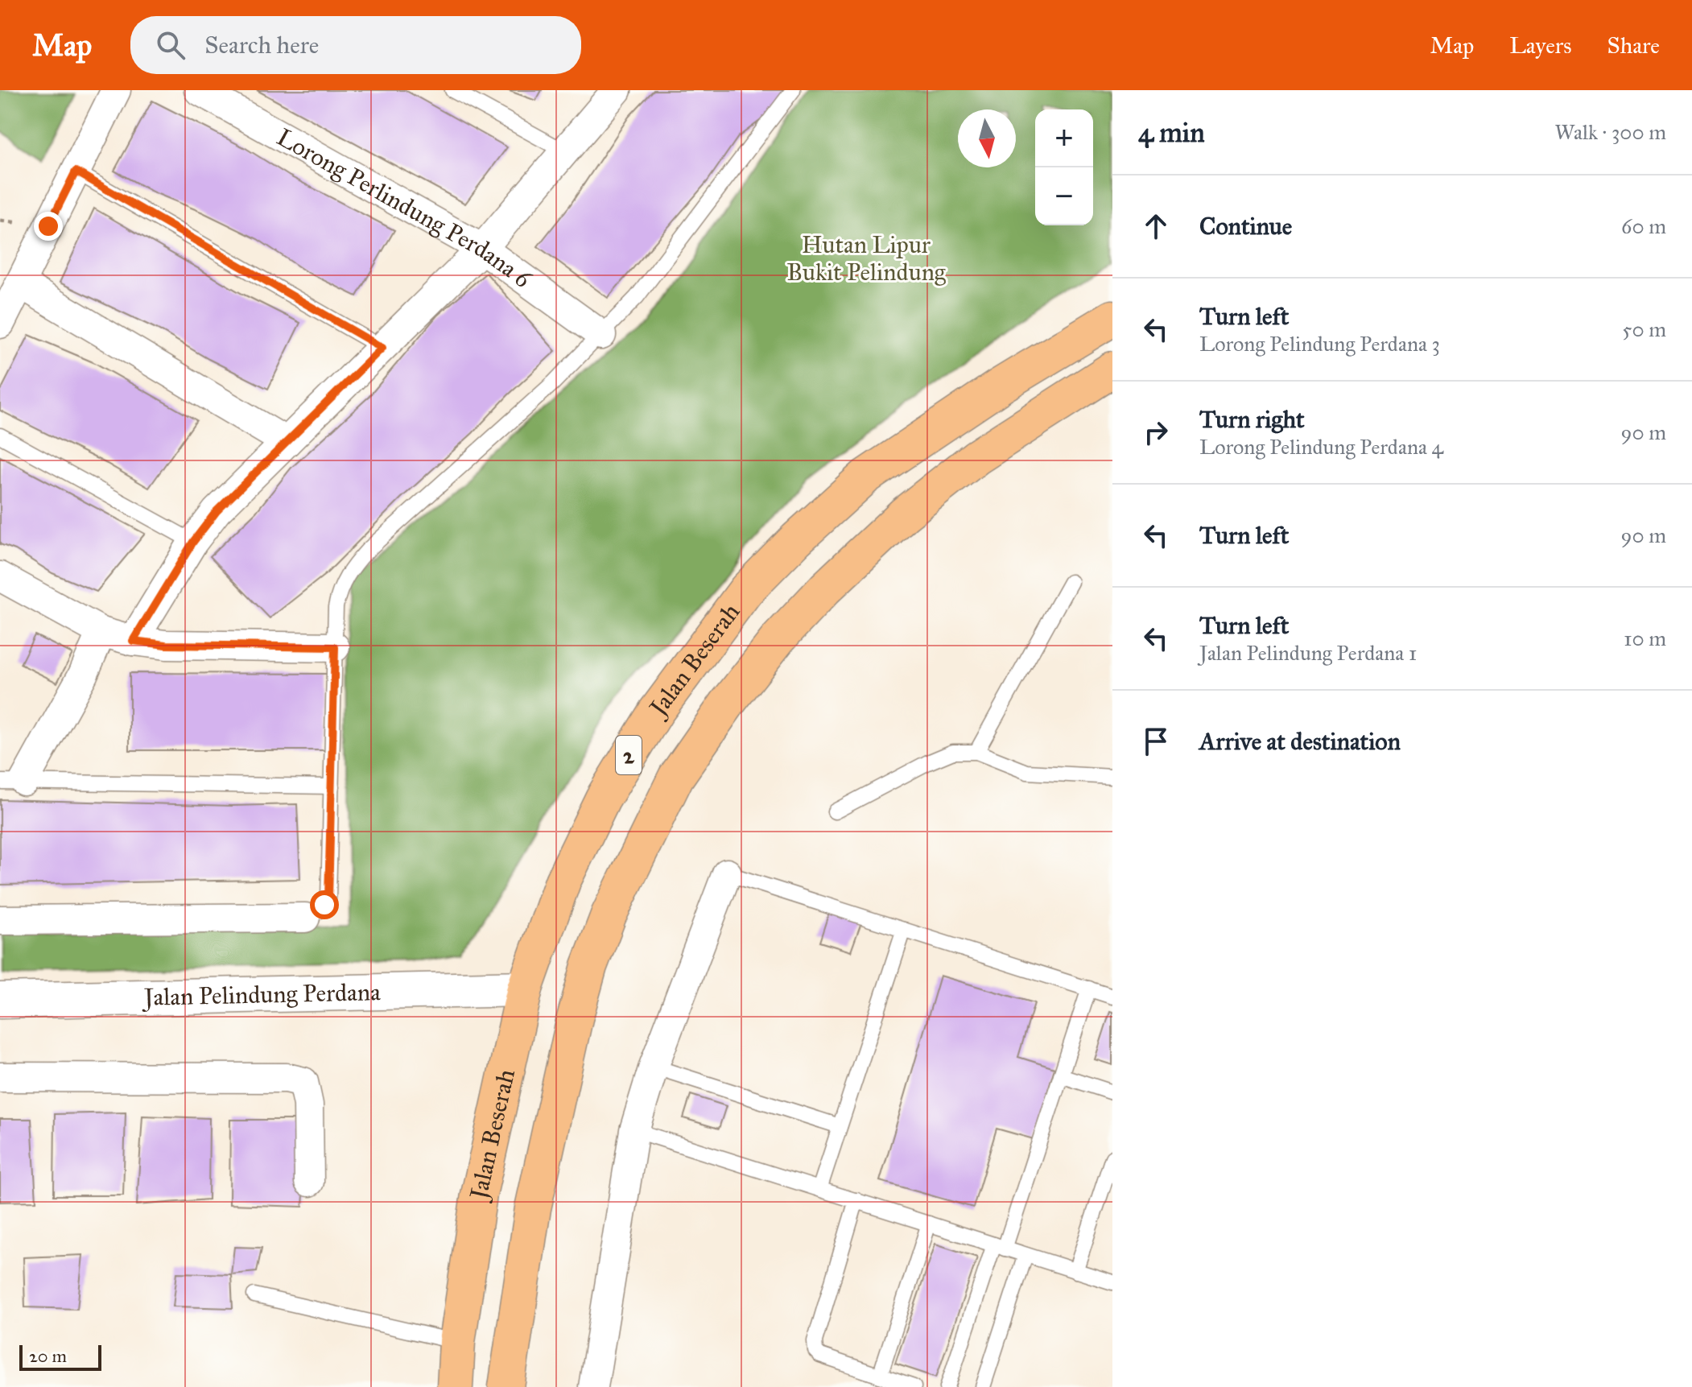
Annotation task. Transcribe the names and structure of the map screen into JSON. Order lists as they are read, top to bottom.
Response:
{
  "streets": {
    "highway": ["Jalan Beserah", "2"],
    "street": ["Lorong Perlindung Perdana 6", "Jalan Pelindung Perdana"]
  },
  "crossings": [
    ["Jalan Beserah", "Jalan Pelindung Perdana"]
  ],
  "parks": ["Hutan Lipur Bukit Pelindung"],
  "scale_bar": "20 m",
  "north": "bottom",
  "page": {
    "header": "Map",
    "search": "Search here",
    "nav": ["Map", "Layers", "Share"],
    "heading": ["4 min", "Walk · 300 m"],
    "map_buttons": ["+", "−"],
    "list": [
      ["Continue", "60 m"],
      ["Turn left", "Lorong Pelindung Perdana 3", "50 m"],
      ["Turn right", "Lorong Pelindung Perdana 4", "90 m"],
      ["Turn left", "90 m"],
      ["Turn left", "Jalan Pelindung Perdana 1", "10 m"],
      "Arrive at destination"
    ],
    "scale": "20 m"
  }
}
